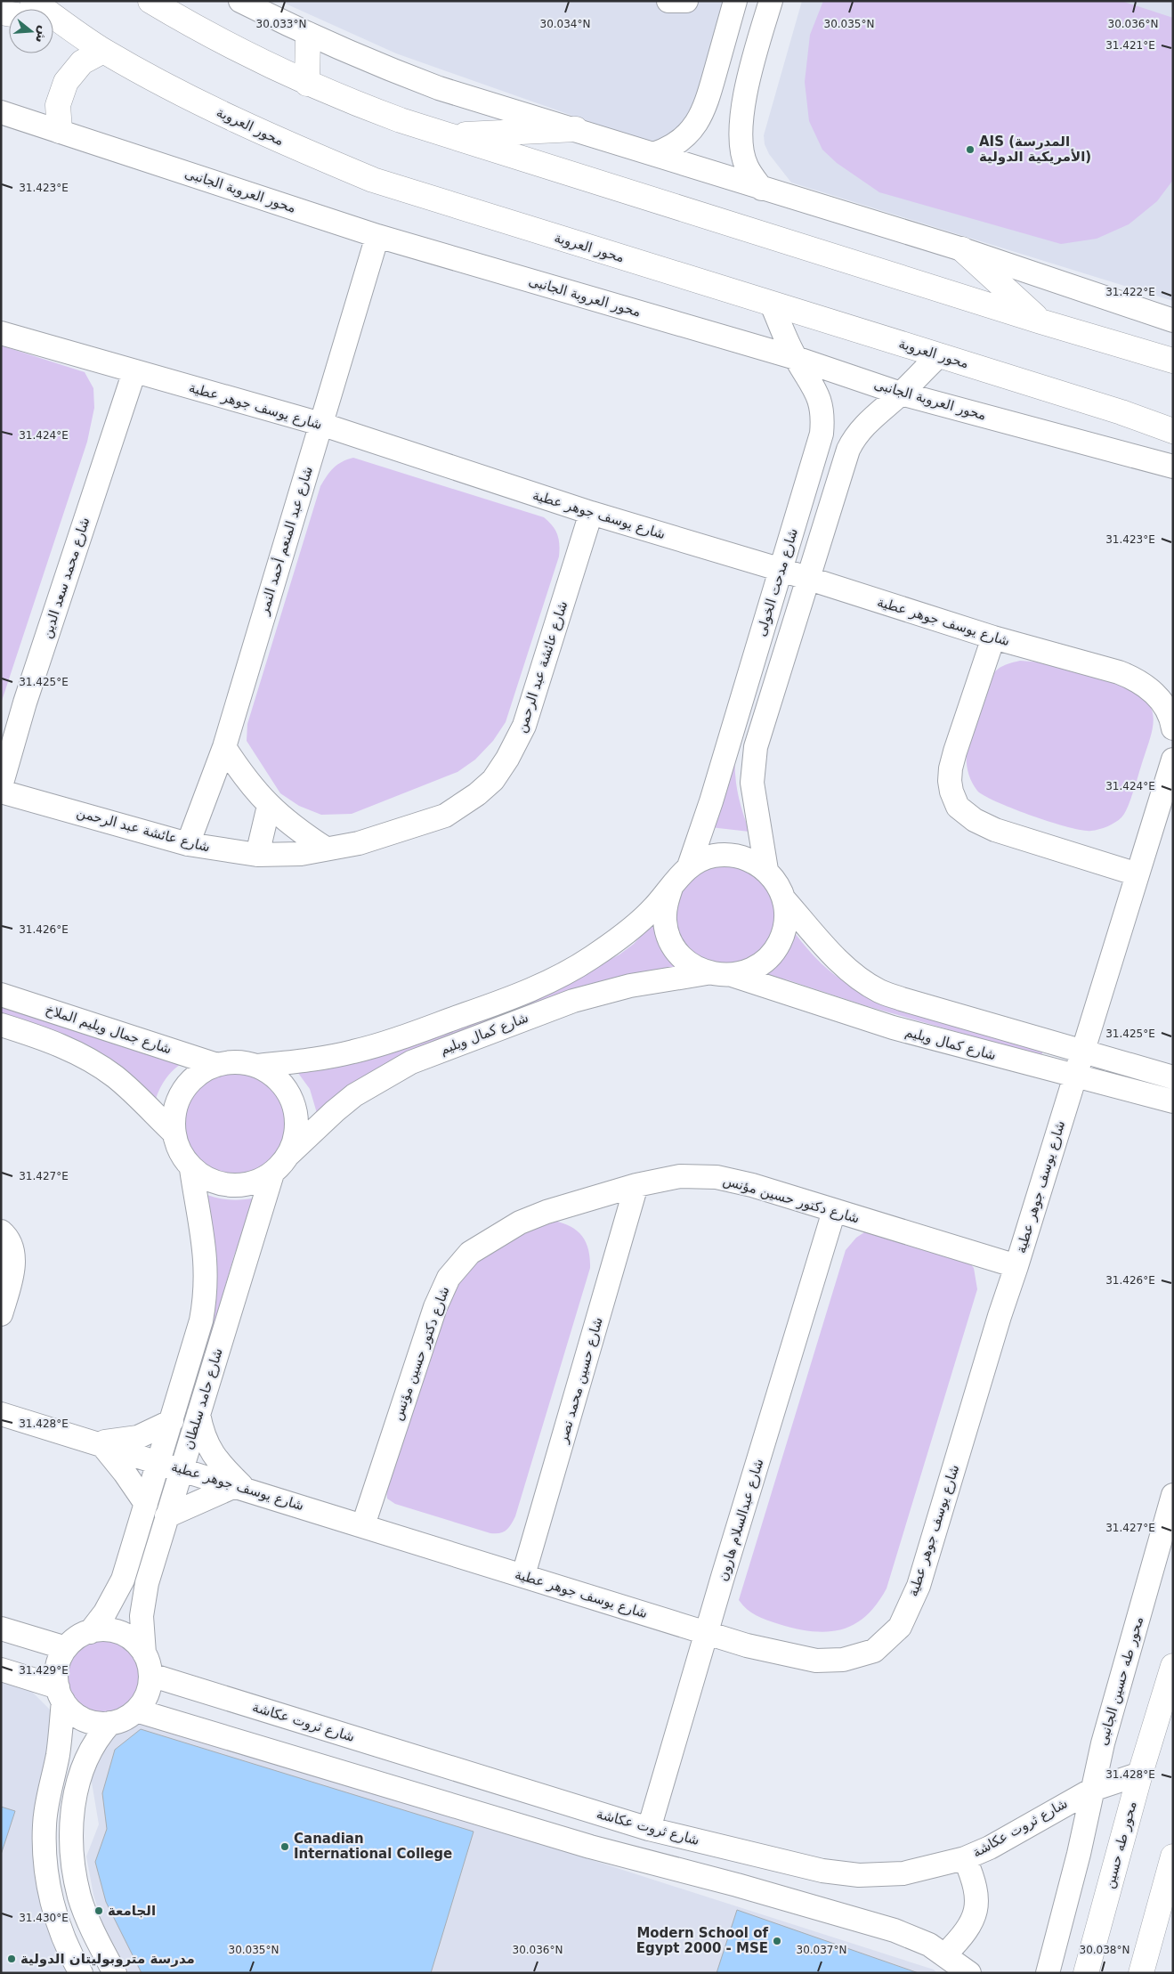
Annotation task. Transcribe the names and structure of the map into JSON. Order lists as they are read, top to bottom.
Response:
{
  "streets": {
    "main road": ["محور العروبة", "محور طه حسين"],
    "street": [
      "محور العروبة الجانبى",
      "شارع يوسف جوهر عطية",
      "شارع عبد المنعم أحمد النمر",
      "شارع محمد سعد الدين",
      "شارع مدحت الخولى",
      "شارع عائشة عبد الرحمن",
      "شارع جمال ويليم الملاخ",
      "شارع كمال ويليم",
      "شارع دكتور حسين مؤنس",
      "شارع حسين محمد نصر",
      "شارع حامد سلطان",
      "شارع عبدالسلام هارون",
      "محور طه حسين الجانبى",
      "شارع ثروت عكاشة"
    ]
  },
  "crossings": [
    ["محور العروبة", "شارع مدحت الخولى"],
    ["محور العروبة الجانبى", "شارع عبد المنعم أحمد النمر"],
    ["محور العروبة الجانبى", "شارع مدحت الخولى"],
    ["شارع يوسف جوهر عطية", "شارع عبد المنعم أحمد النمر"],
    ["شارع يوسف جوهر عطية", "شارع محمد سعد الدين"],
    ["شارع يوسف جوهر عطية", "شارع مدحت الخولى"],
    ["شارع يوسف جوهر عطية", "شارع عائشة عبد الرحمن"],
    ["شارع يوسف جوهر عطية", "شارع كمال ويليم"],
    ["شارع يوسف جوهر عطية", "شارع دكتور حسين مؤنس"],
    ["شارع يوسف جوهر عطية", "شارع حسين محمد نصر"],
    ["شارع يوسف جوهر عطية", "شارع حامد سلطان"],
    ["شارع يوسف جوهر عطية", "شارع عبدالسلام هارون"],
    ["شارع عبد المنعم أحمد النمر", "شارع عائشة عبد الرحمن"],
    ["شارع مدحت الخولى", "شارع كمال ويليم"],
    ["شارع جمال ويليم الملاخ", "شارع كمال ويليم"],
    ["شارع جمال ويليم الملاخ", "شارع حامد سلطان"],
    ["شارع كمال ويليم", "شارع حامد سلطان"],
    ["شارع دكتور حسين مؤنس", "شارع حسين محمد نصر"],
    ["شارع دكتور حسين مؤنس", "شارع عبدالسلام هارون"],
    ["شارع حامد سلطان", "شارع ثروت عكاشة"],
    ["شارع عبدالسلام هارون", "شارع ثروت عكاشة"],
    ["محور طه حسين الجانبى", "شارع ثروت عكاشة"],
    ["شارع ثروت عكاشة", "محور طه حسين"]
  ],
  "places": [
    "AIS (المدرسة الأمريكية الدولية)",
    "Canadian International College",
    "الجامعة",
    "Modern School of Egypt 2000 - MSE",
    "مدرسة متروبوليتان الدولية"
  ],
  "north": "right",
  "coordinates": [
    "30.033°N",
    "30.034°N",
    "30.035°N",
    "30.036°N",
    "31.421°E",
    "31.423°E",
    "31.422°E",
    "31.424°E",
    "31.425°E",
    "31.426°E",
    "31.427°E",
    "31.428°E",
    "31.429°E",
    "31.430°E",
    "30.037°N",
    "30.038°N"
  ]
}
